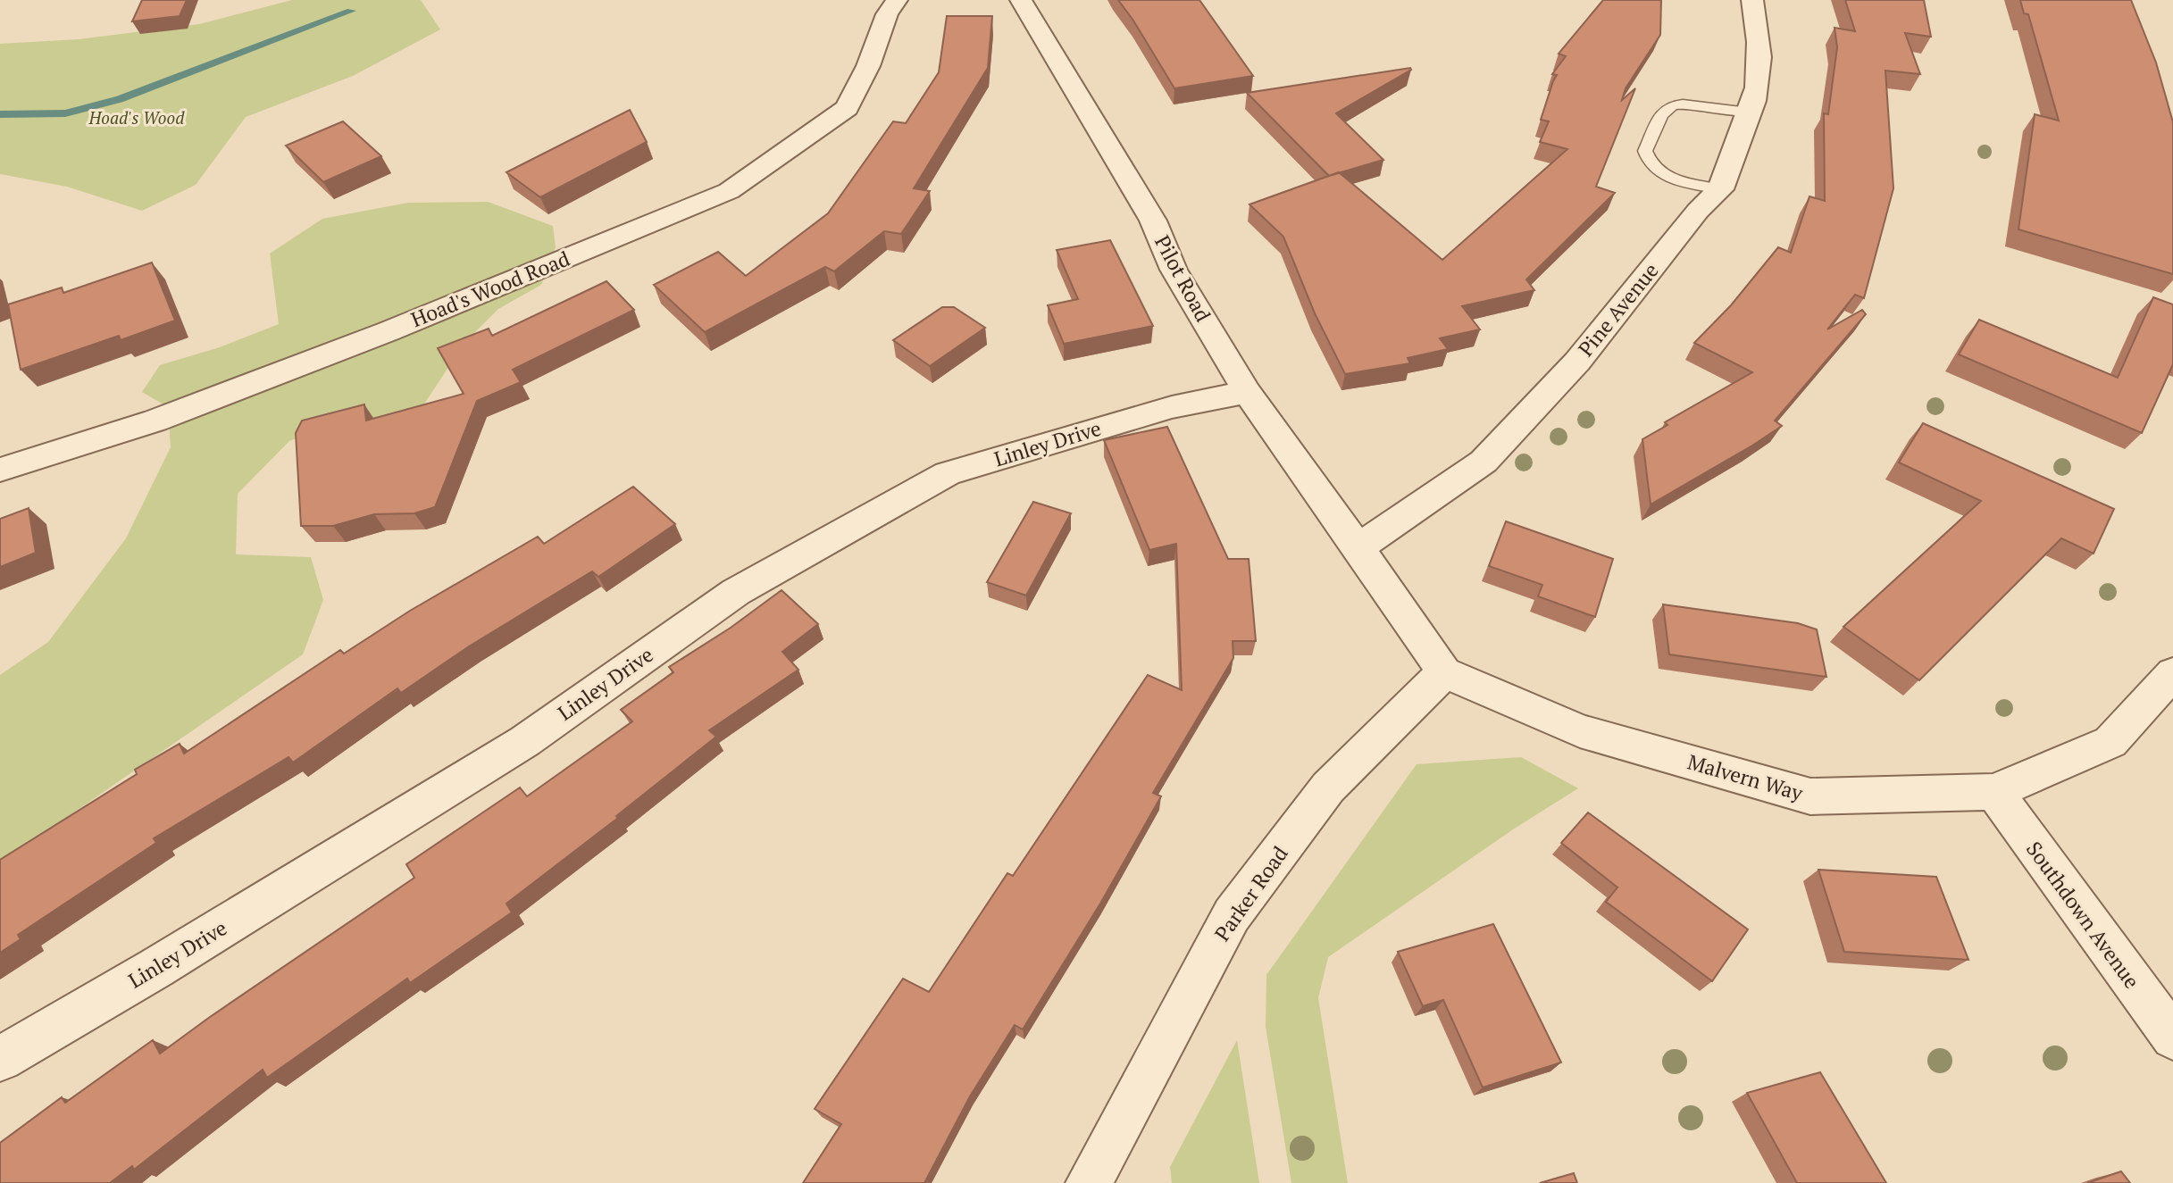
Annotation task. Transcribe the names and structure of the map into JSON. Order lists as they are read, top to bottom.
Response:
{
  "streets": {
    "street": [
      "Pilot Road",
      "Hoad's Wood Road",
      "Pine Avenue",
      "Linley Drive",
      "Malvern Way",
      "Parker Road",
      "Southdown Avenue"
    ]
  },
  "crossings": [
    ["Pilot Road", "Pine Avenue"],
    ["Pilot Road", "Linley Drive"],
    ["Malvern Way", "Parker Road"],
    ["Malvern Way", "Southdown Avenue"]
  ],
  "parks": ["Hoad's Wood"]
}
